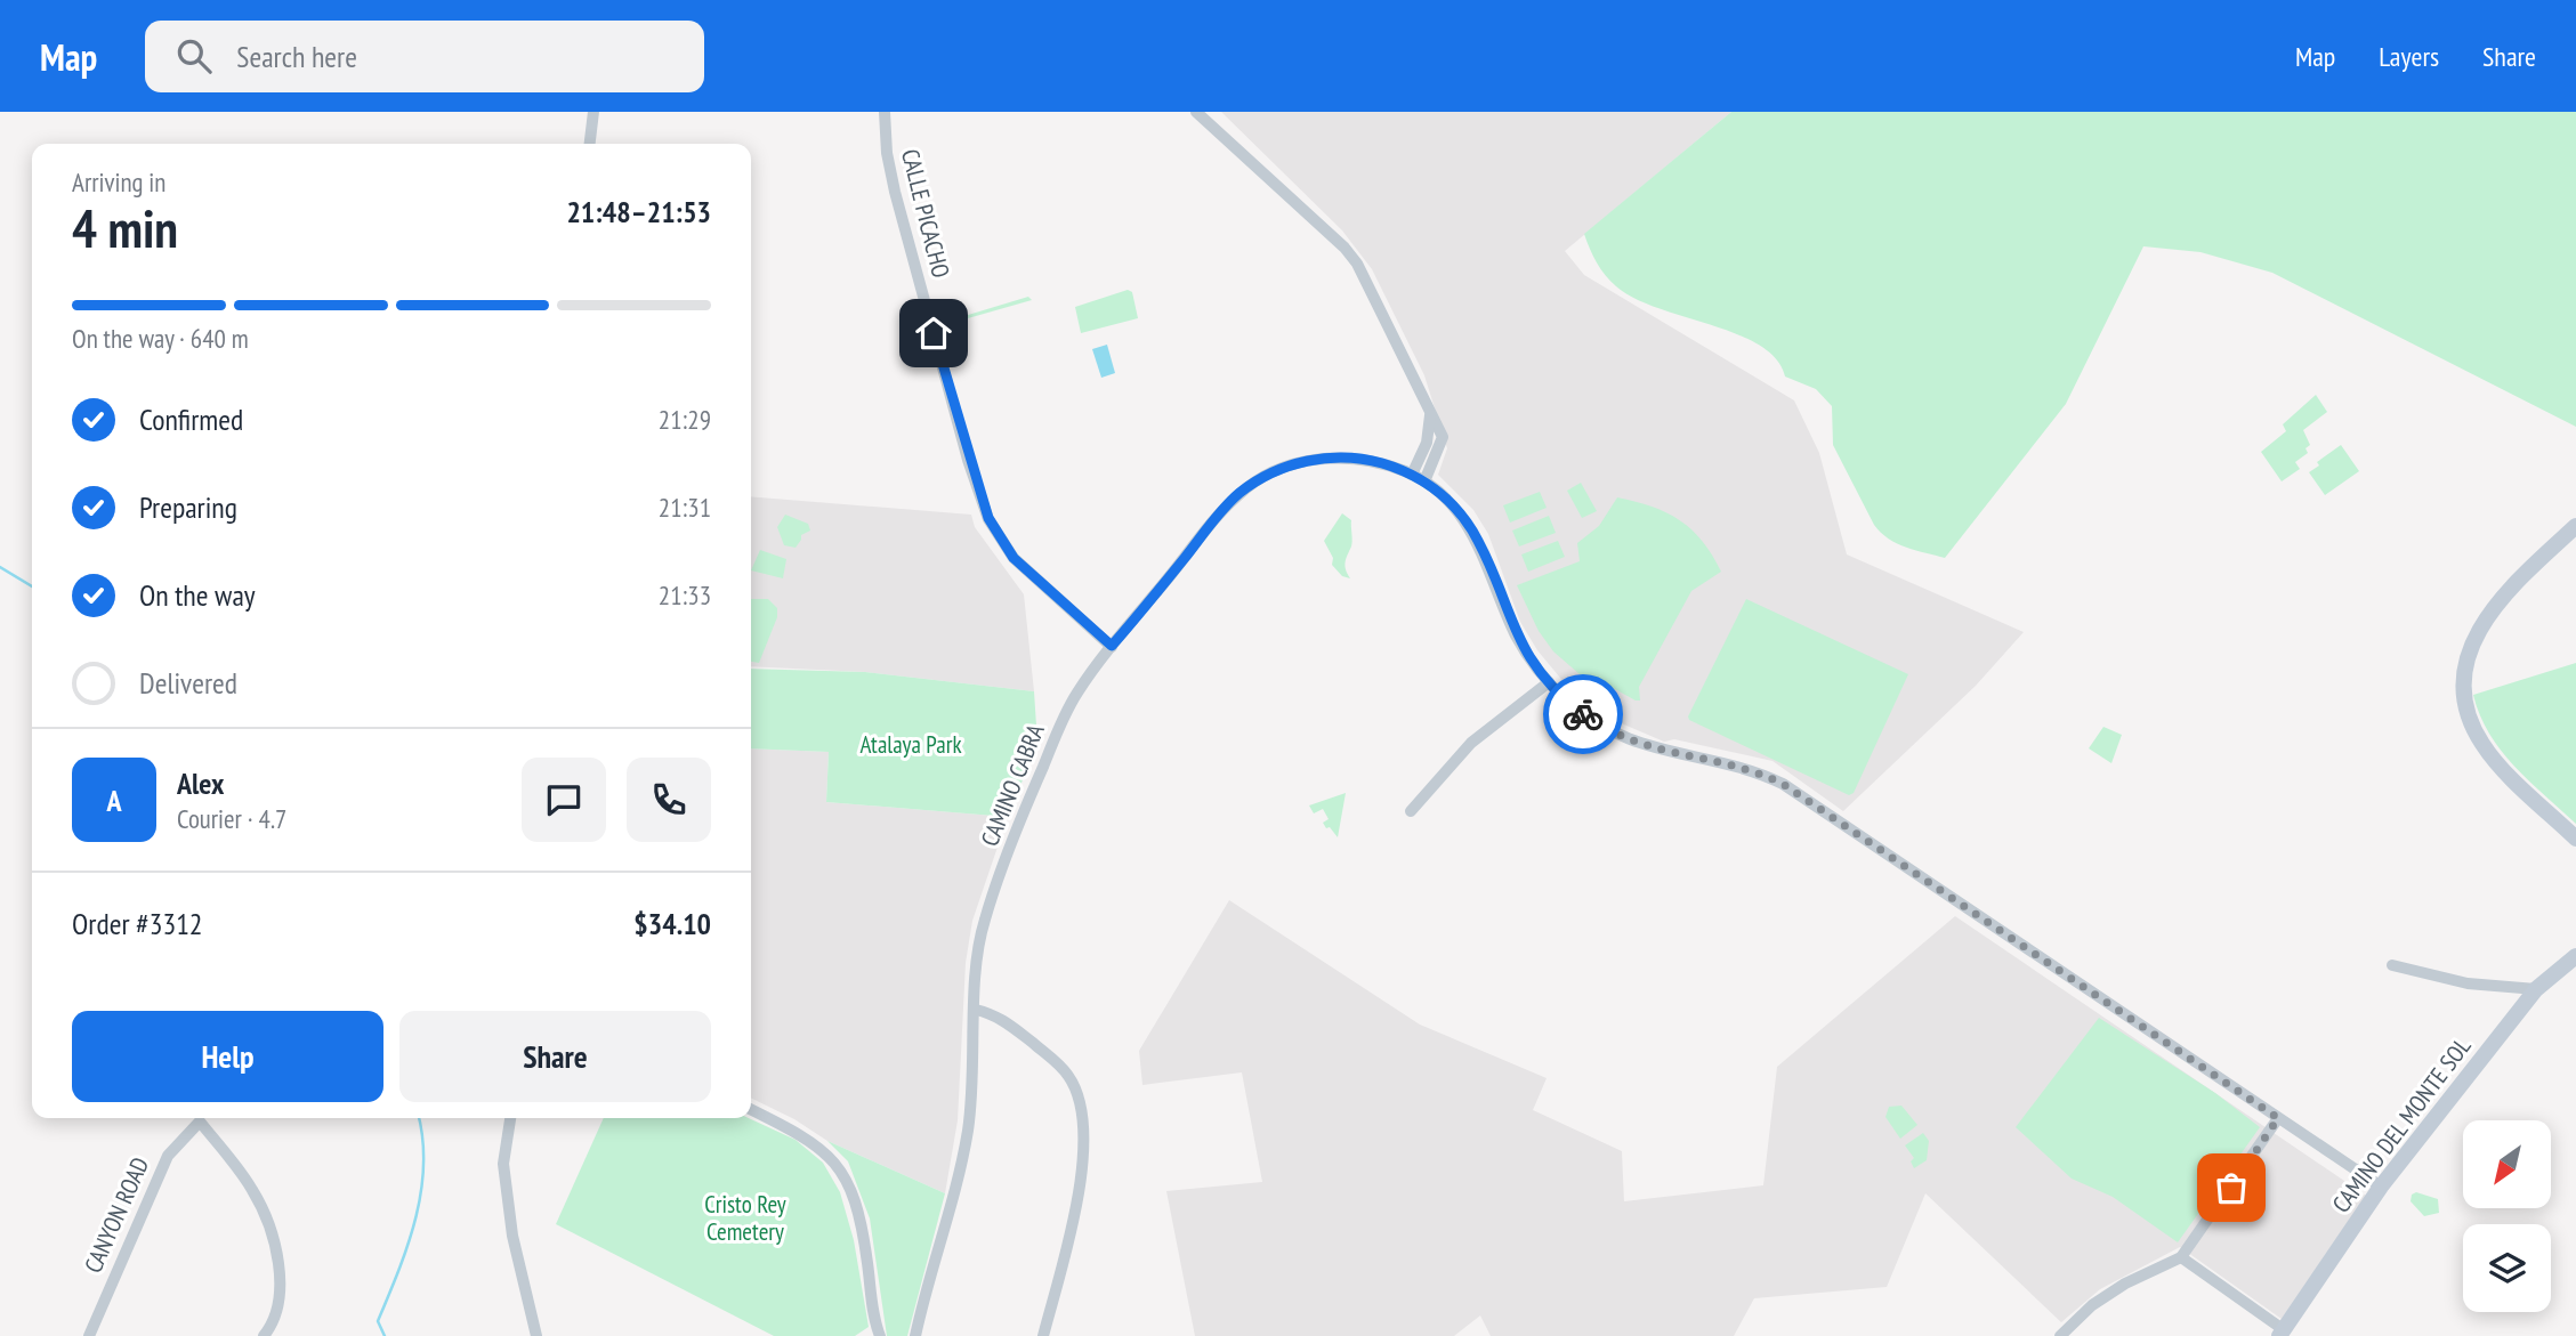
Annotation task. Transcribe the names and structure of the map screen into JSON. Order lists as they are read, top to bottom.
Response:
{
  "streets": {
    "street": [
      "CALLE PICACHO",
      "CAMINO CABRA",
      "CAMINO DEL MONTE SOL",
      "CANYON ROAD"
    ]
  },
  "crossings": [
    ["CALLE PICACHO", "CAMINO CABRA"]
  ],
  "parks": ["Atalaya Park", "Cristo Rey Cemetery"],
  "north": "bottom left",
  "page": {
    "header": "Map",
    "search": "Search here",
    "nav": ["Map", "Layers", "Share"],
    "heading": ["4 min", "Arriving in", "21:48–21:53"],
    "panel": [
      "Alex",
      "Courier · 4.7",
      "Order #3312",
      "$34.10"
    ],
    "bar": "On the way · 640 m",
    "list": [
      ["Confirmed", "21:29"],
      ["Preparing", "21:31"],
      ["On the way", "21:33"],
      "Delivered"
    ],
    "round": "A",
    "buttons": ["Help", "Share"]
  }
}
